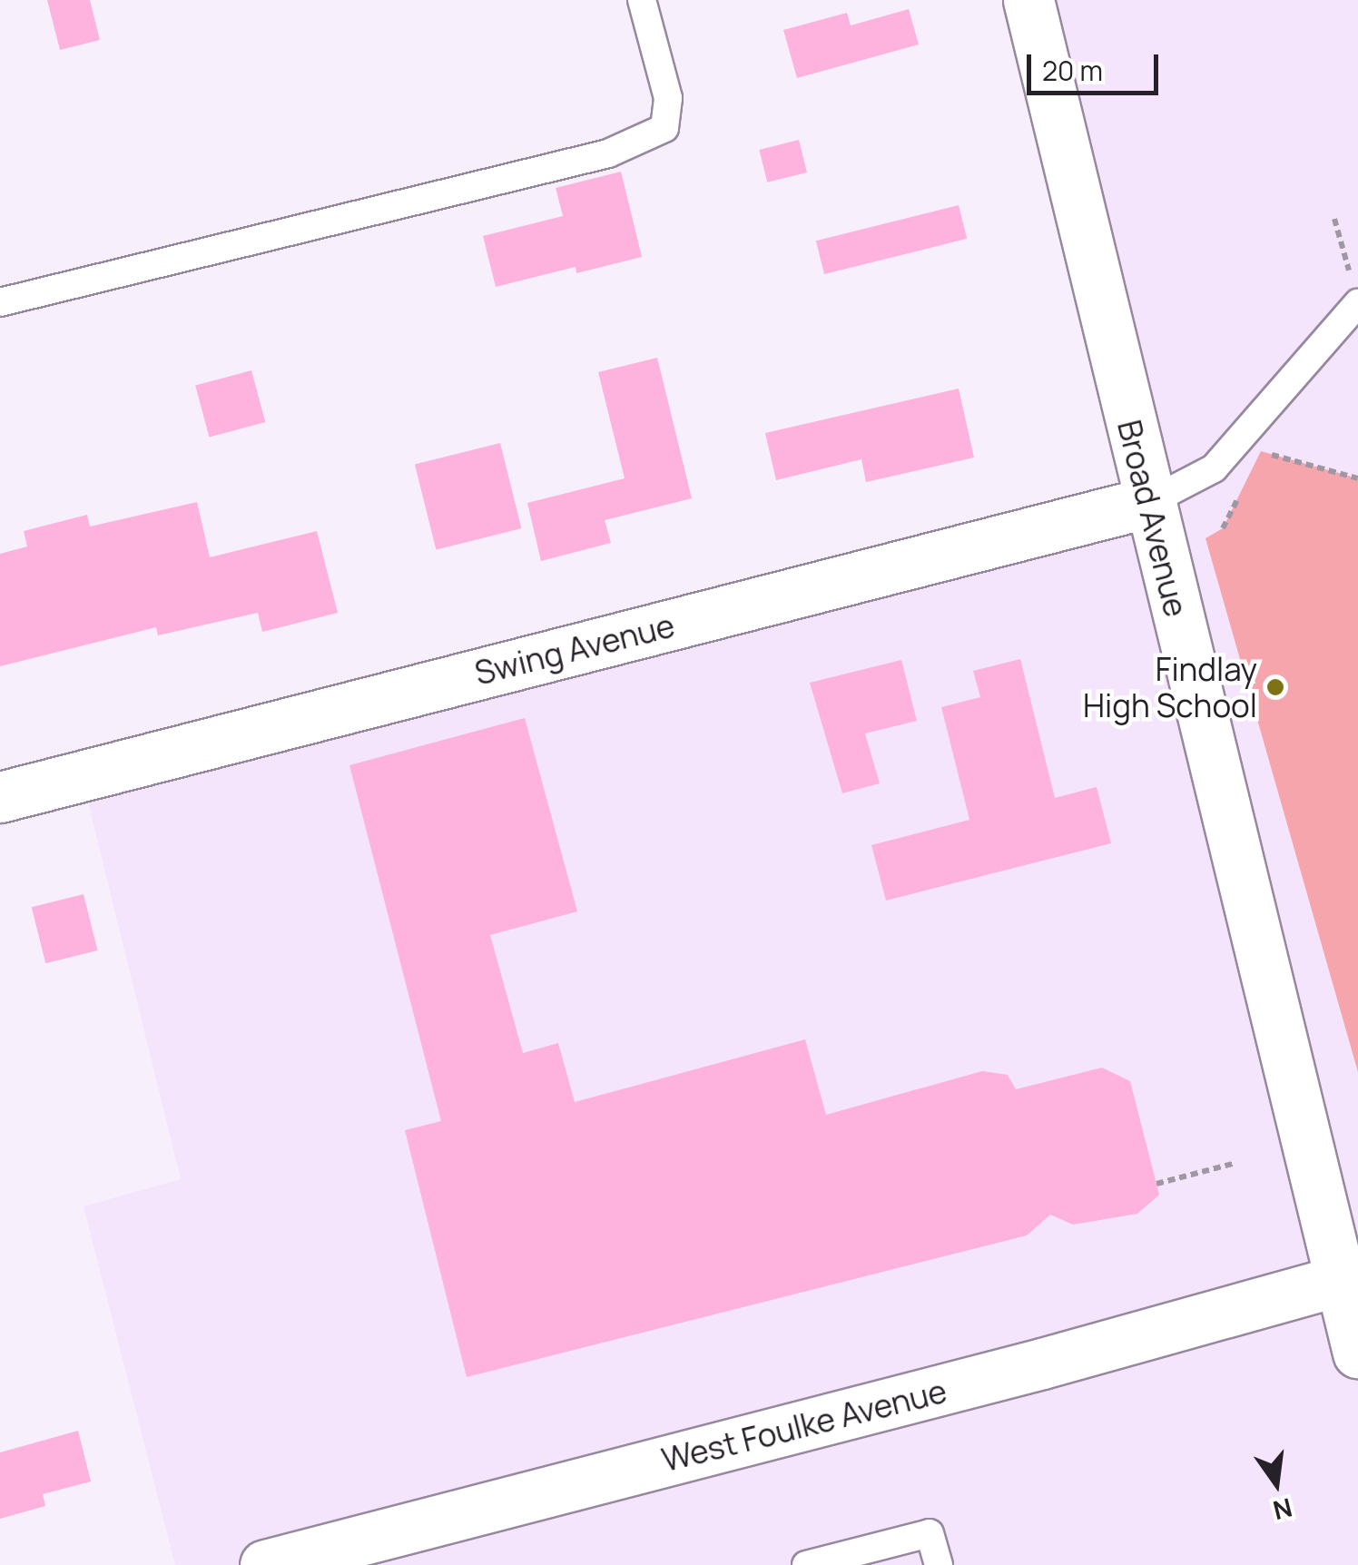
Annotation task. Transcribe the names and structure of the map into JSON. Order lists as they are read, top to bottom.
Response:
{
  "streets": {
    "street": ["Broad Avenue", "Swing Avenue", "West Foulke Avenue"]
  },
  "crossings": [
    ["Broad Avenue", "Swing Avenue"],
    ["Broad Avenue", "West Foulke Avenue"]
  ],
  "places": ["Findlay High School"],
  "scale_bar": "20 m",
  "north": "bottom"
}
